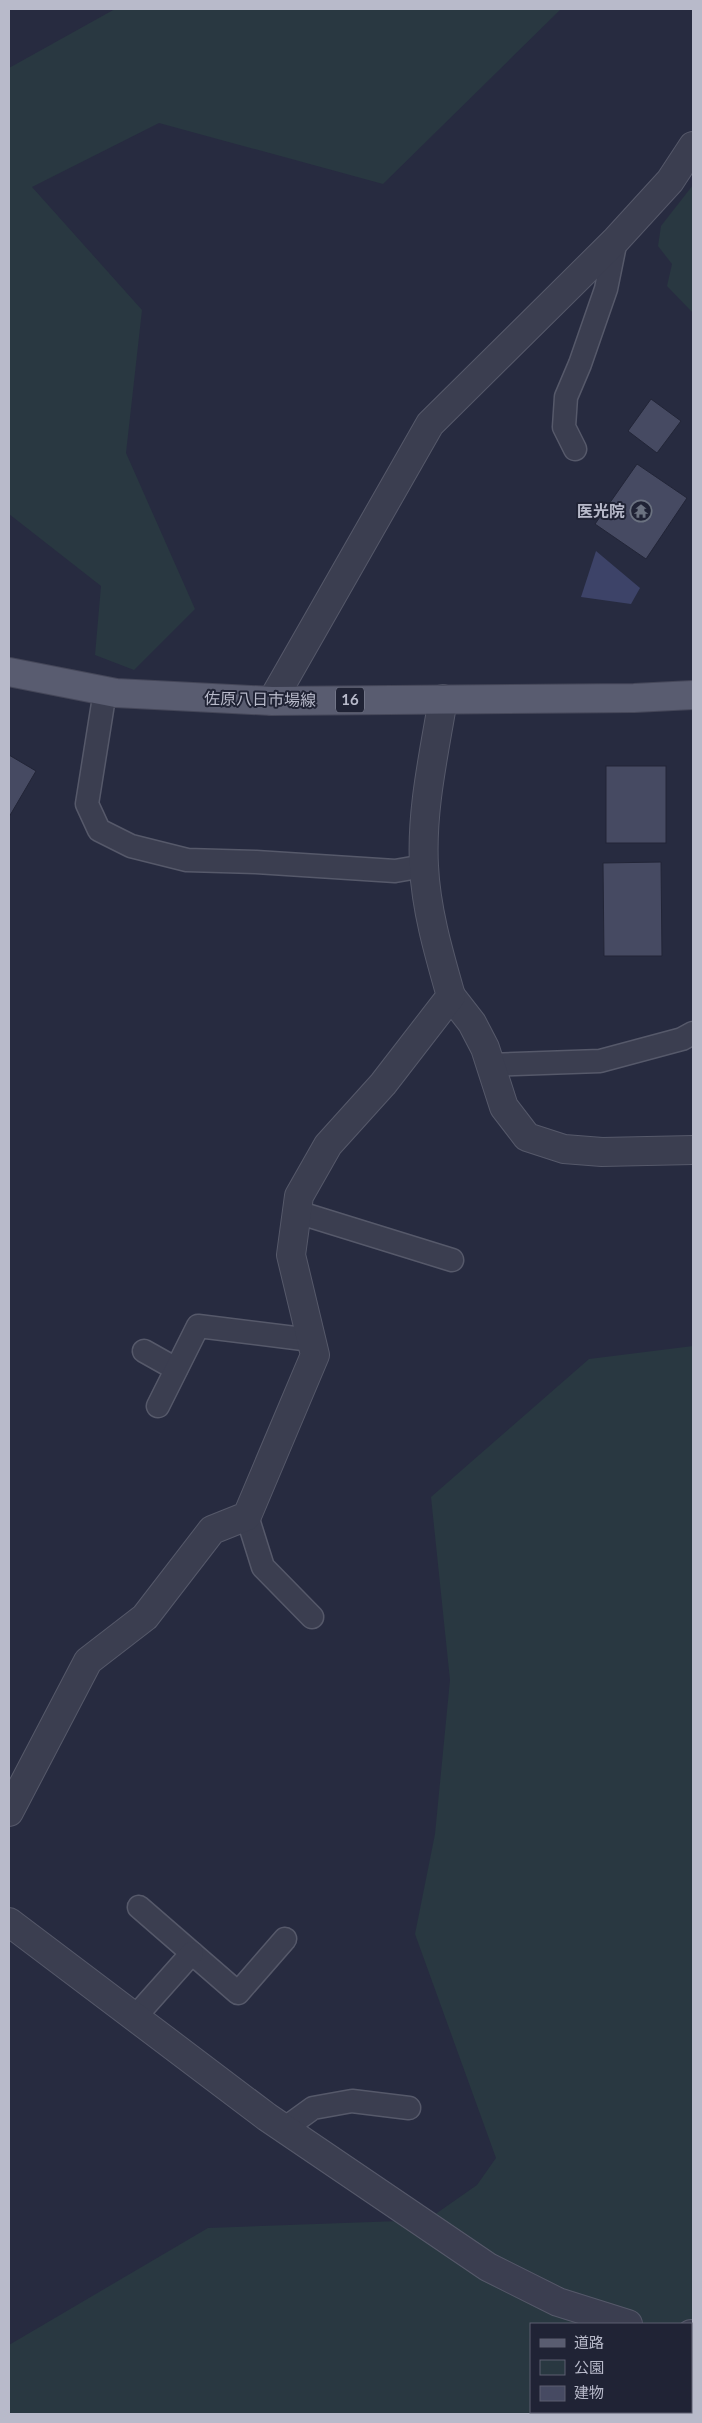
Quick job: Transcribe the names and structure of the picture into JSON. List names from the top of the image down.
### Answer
{
  "streets": {
    "main road": ["佐原八日市場線", "16"]
  },
  "places": {
    "temple": ["医光院"]
  },
  "legend": ["道路", "公園", "建物"]
}
